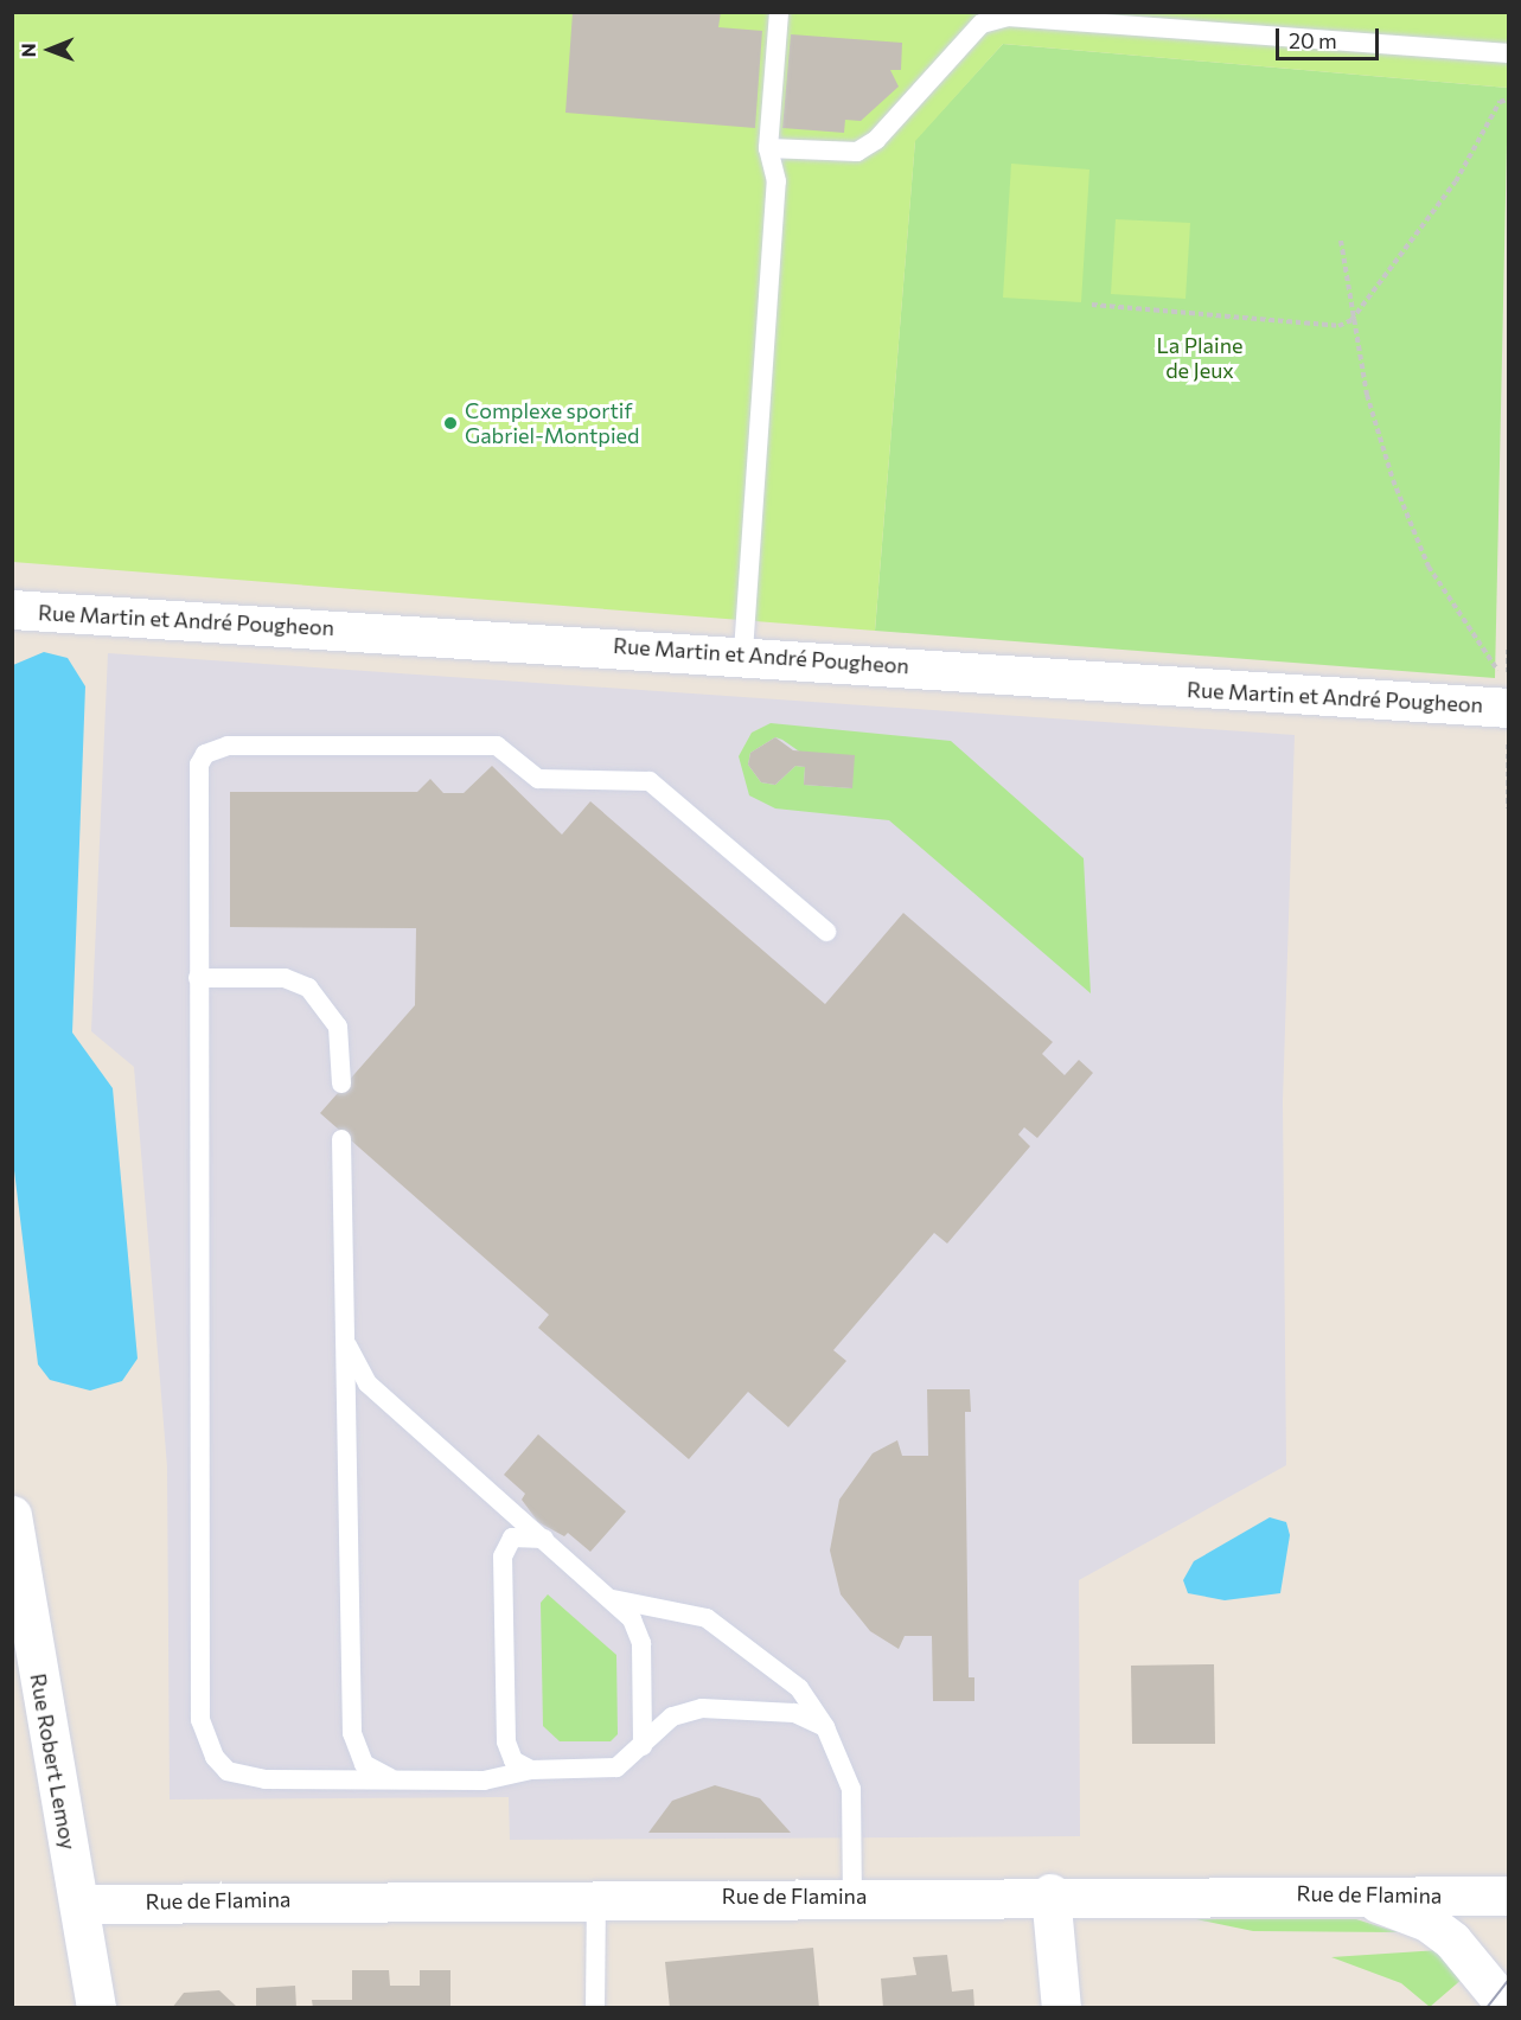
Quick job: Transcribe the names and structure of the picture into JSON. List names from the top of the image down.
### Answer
{
  "streets": {
    "street": ["Rue Martin et André Pougheon", "Rue Robert Lemoy", "Rue de Flamina"]
  },
  "crossings": [
    ["Rue Robert Lemoy", "Rue de Flamina"]
  ],
  "parks": ["La Plaine de Jeux"],
  "places": ["Complexe sportif Gabriel-Montpied"],
  "scale_bar": "20 m",
  "north": "left"
}
